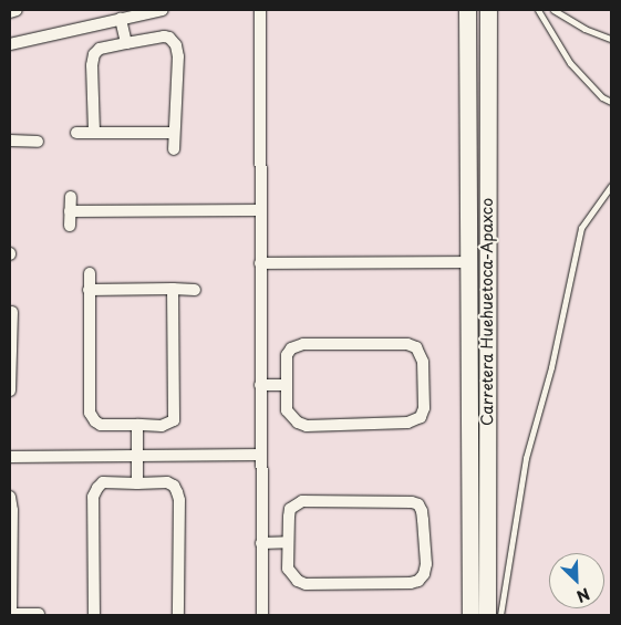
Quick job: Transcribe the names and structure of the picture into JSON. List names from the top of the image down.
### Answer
{
  "streets": {
    "main road": ["Carretera Huehuetoca-Apaxco"]
  },
  "north": "bottom right"
}
